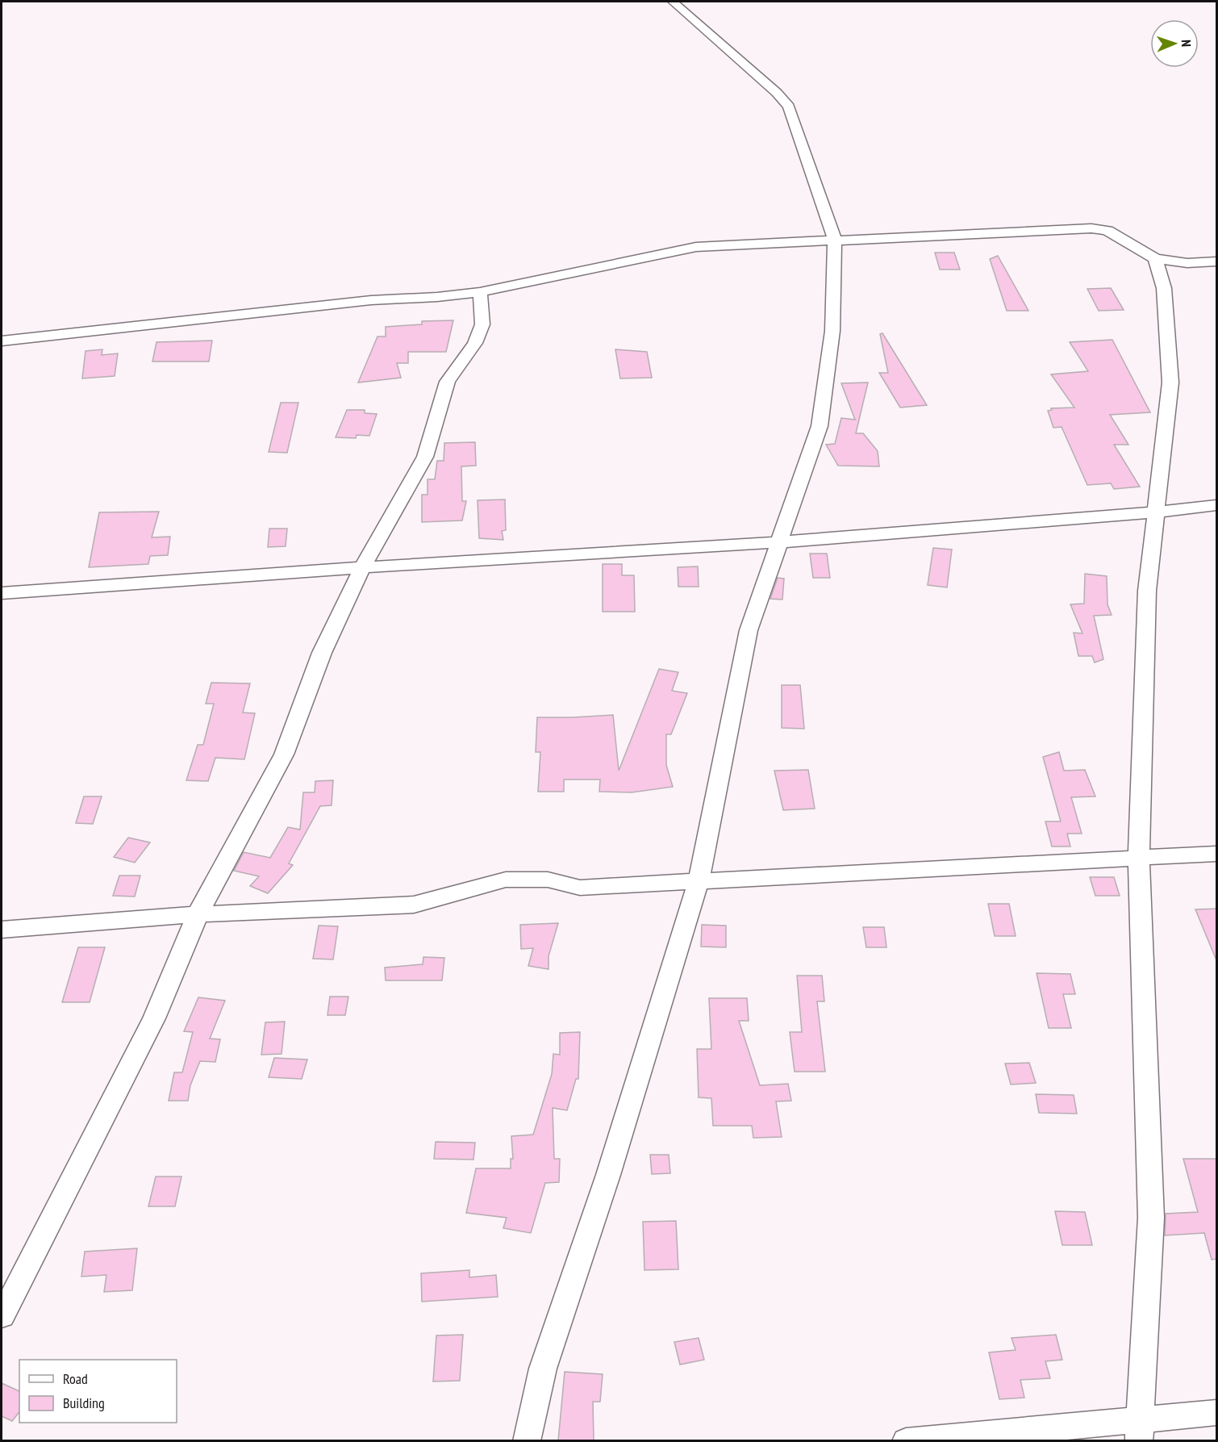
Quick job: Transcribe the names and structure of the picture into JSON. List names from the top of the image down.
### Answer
{
  "legend": ["Road", "Building"],
  "north": "right"
}
